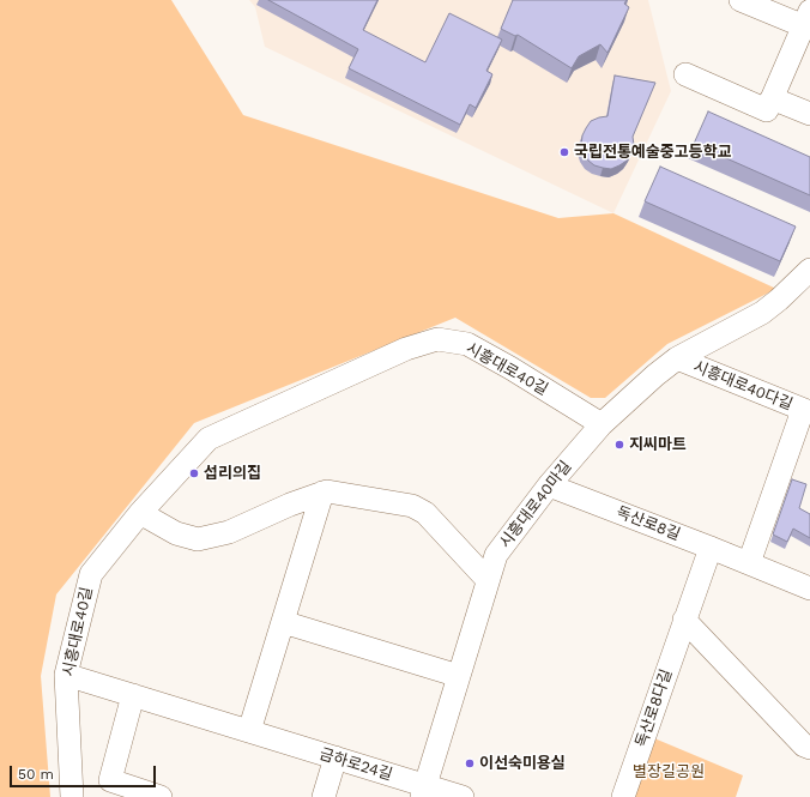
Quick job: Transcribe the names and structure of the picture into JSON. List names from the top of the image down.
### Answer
{
  "streets": {
    "street": [
      "시흥대로40길",
      "시흥대로40다길",
      "시흥대로40마길",
      "독산로8길",
      "독산로8다길",
      "금하로24길"
    ]
  },
  "crossings": [
    ["시흥대로40길", "시흥대로40마길"],
    ["시흥대로40길", "금하로24길"],
    ["시흥대로40마길", "독산로8길"],
    ["시흥대로40마길", "금하로24길"],
    ["독산로8길", "독산로8다길"]
  ],
  "parks": ["별장길공원"],
  "places": [
    "국립전통예술중고등학교",
    "지씨마트",
    "섭리의집",
    "이선숙미용실"
  ],
  "scale_bar": "50 m"
}
